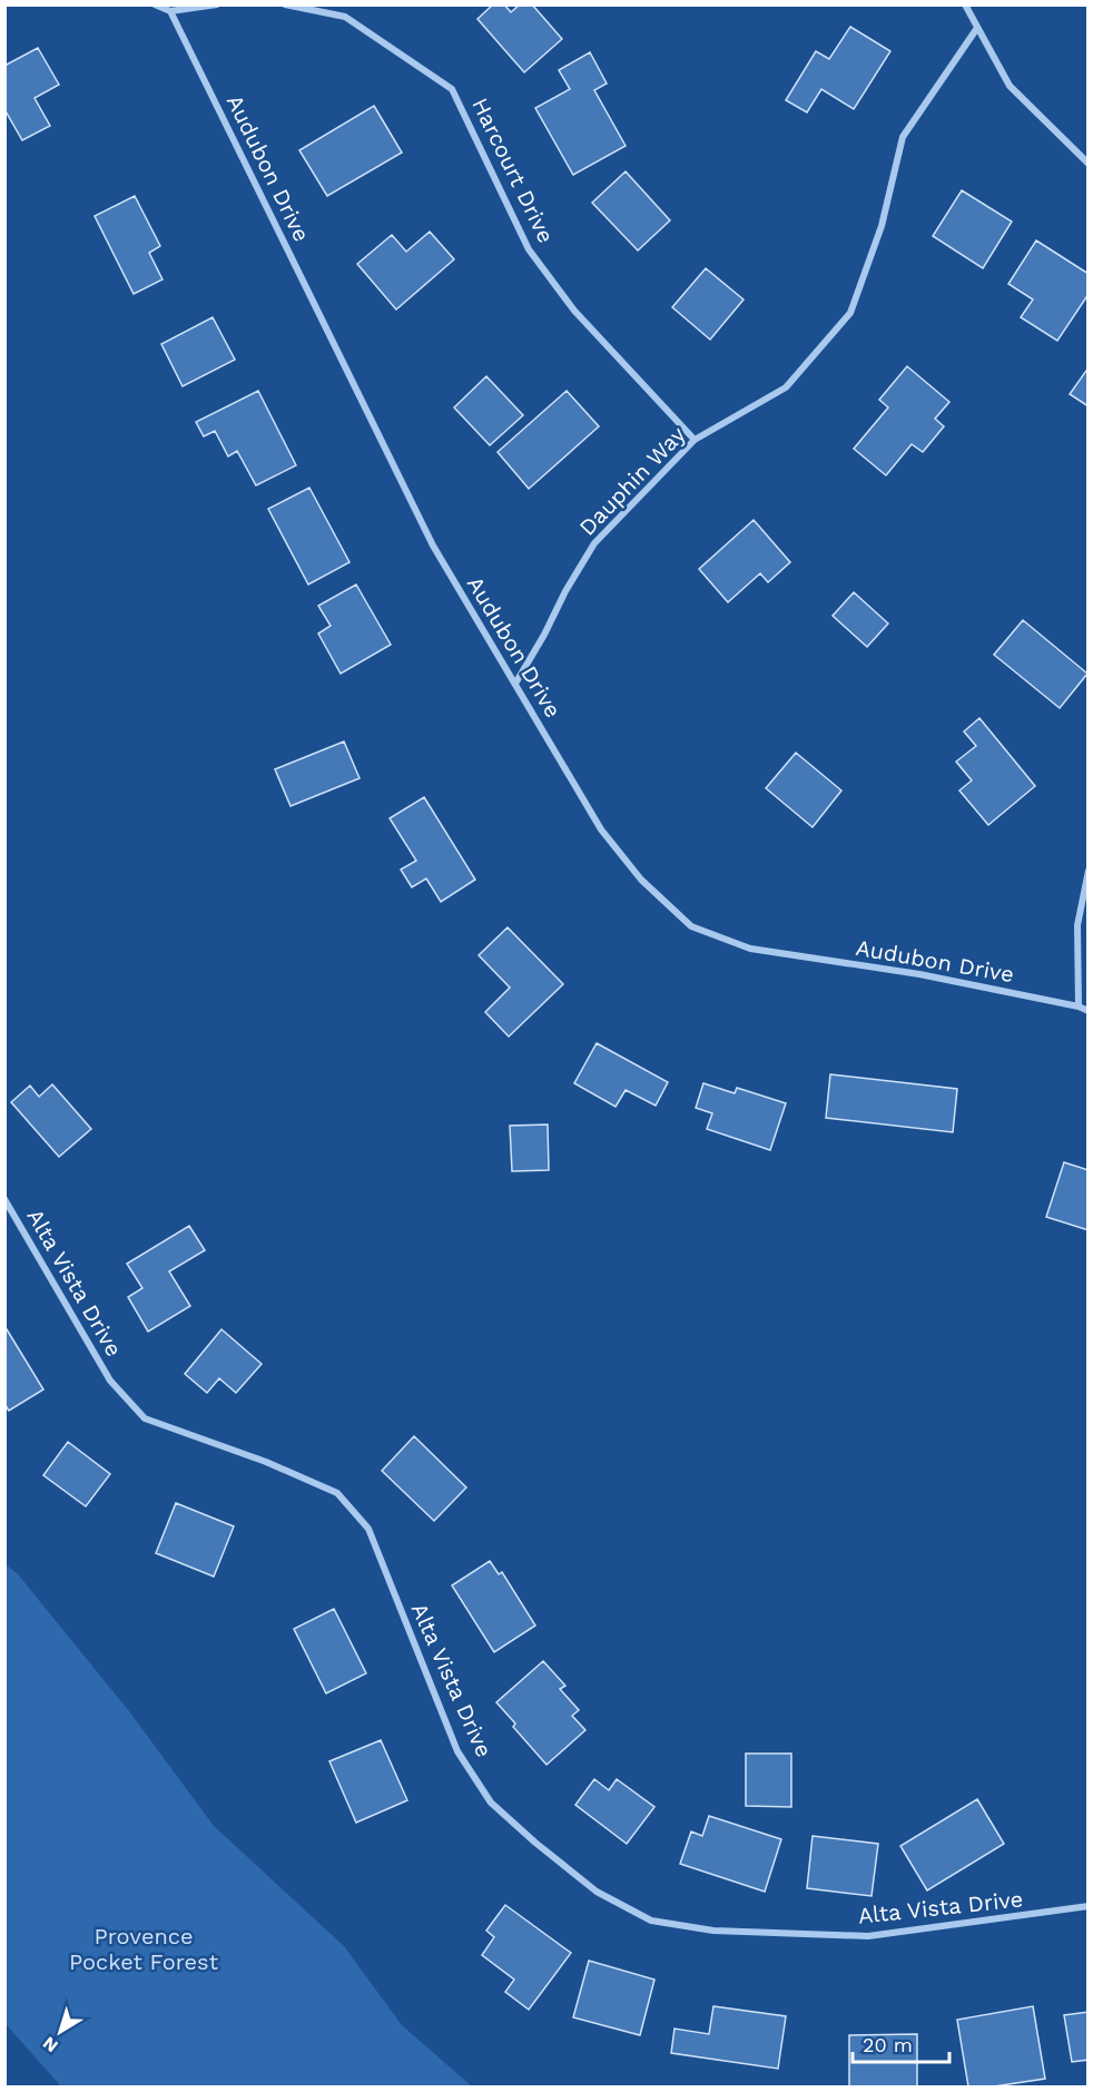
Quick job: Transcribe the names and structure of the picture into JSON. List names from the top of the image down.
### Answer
{
  "streets": {
    "street": [
      "Audubon Drive",
      "Harcourt Drive",
      "Dauphin Way",
      "Alta Vista Drive"
    ]
  },
  "crossings": [
    ["Audubon Drive", "Dauphin Way"],
    ["Harcourt Drive", "Dauphin Way"]
  ],
  "parks": ["Provence Pocket Forest"],
  "scale_bar": "20 m",
  "north": "bottom left"
}
